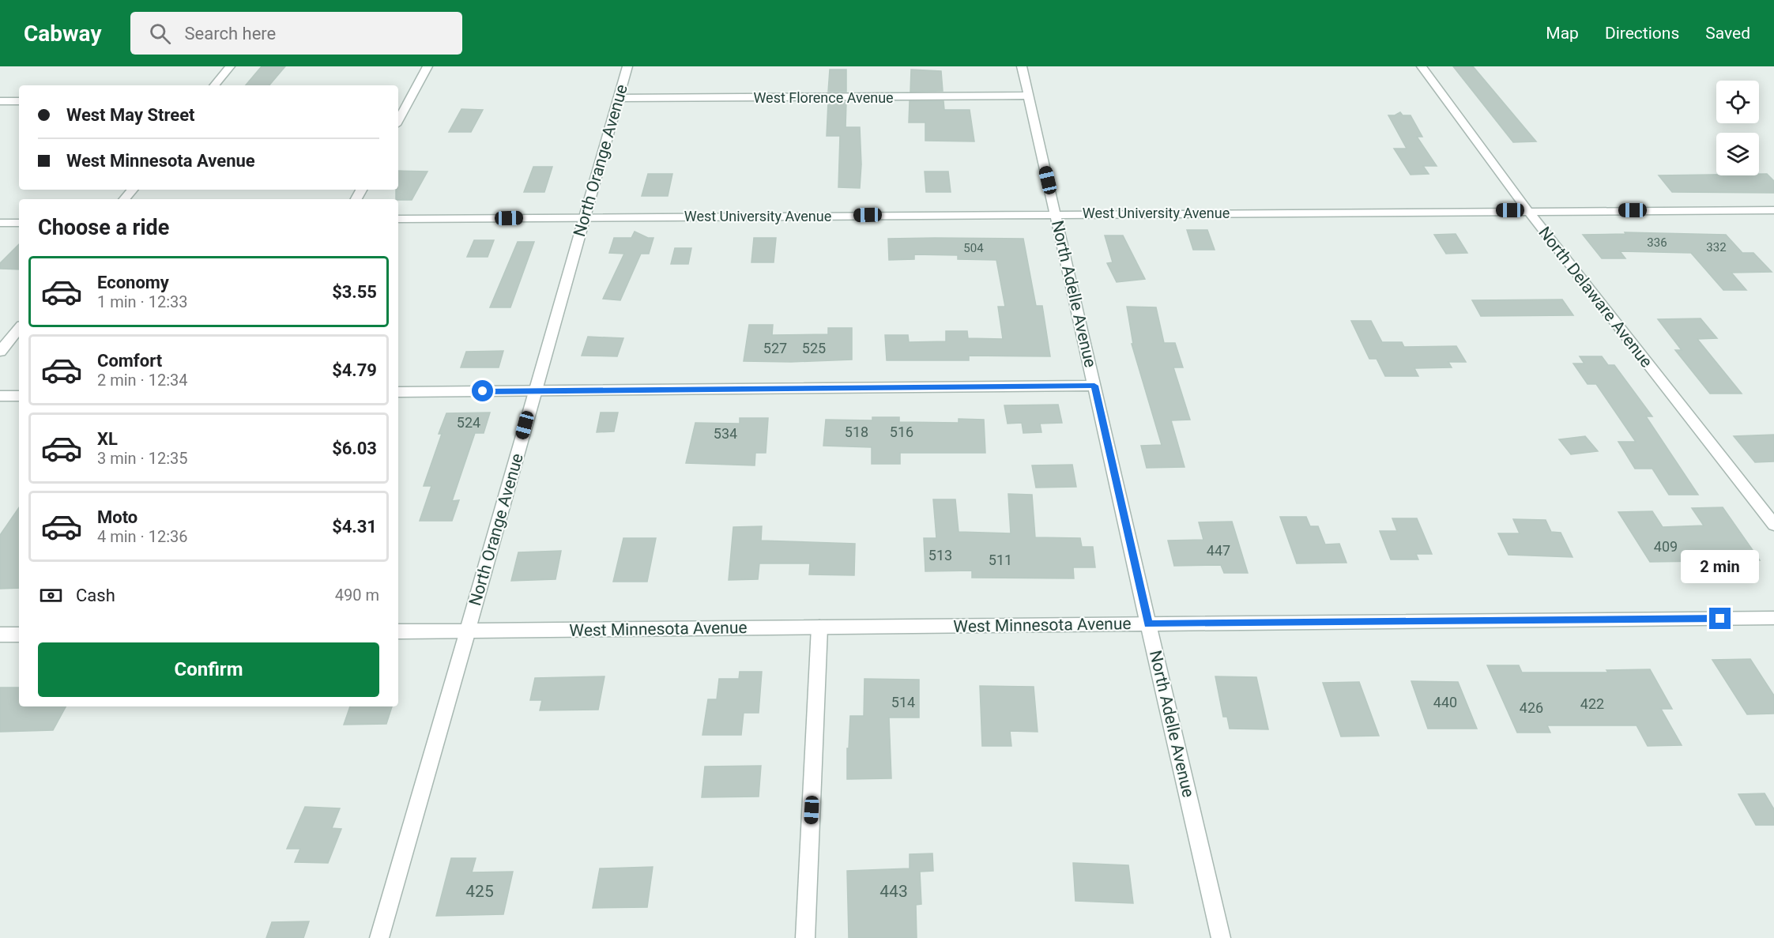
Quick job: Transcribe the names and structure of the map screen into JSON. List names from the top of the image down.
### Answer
{
  "streets": {
    "street": [
      "West Florence Avenue",
      "North Orange Avenue",
      "West University Avenue",
      "North Adelle Avenue",
      "North Delaware Avenue",
      "West Minnesota Avenue"
    ]
  },
  "crossings": [
    ["West Florence Avenue", "North Orange Avenue"],
    ["West Florence Avenue", "North Adelle Avenue"],
    ["North Orange Avenue", "West University Avenue"],
    ["North Orange Avenue", "West Minnesota Avenue"],
    ["West University Avenue", "North Adelle Avenue"],
    ["West University Avenue", "North Delaware Avenue"],
    ["North Adelle Avenue", "West Minnesota Avenue"]
  ],
  "house_numbers": [
    "336",
    "332",
    "504",
    "527",
    "525",
    "524",
    "518",
    "516",
    "534",
    "409",
    "447",
    "513",
    "511",
    "514",
    "440",
    "422",
    "426",
    "425",
    "443"
  ],
  "page": {
    "header": "Cabway",
    "search": "Search here",
    "nav": ["Map", "Directions", "Saved"],
    "banner": ["West May Street", "West Minnesota Avenue"],
    "heading": "Choose a ride",
    "list": [
      {
        "name": "Economy",
        "note": "1 min · 12:33",
        "value": "$3.55"
      },
      {
        "name": "Comfort",
        "note": "2 min · 12:34",
        "value": "$4.79"
      },
      {
        "name": "XL",
        "note": "3 min · 12:35",
        "value": "$6.03"
      },
      {
        "name": "Moto",
        "note": "4 min · 12:36",
        "value": "$4.31"
      }
    ],
    "bubble": "2 min",
    "pay": ["Cash", "490 m"],
    "buttons": "Confirm"
  }
}
